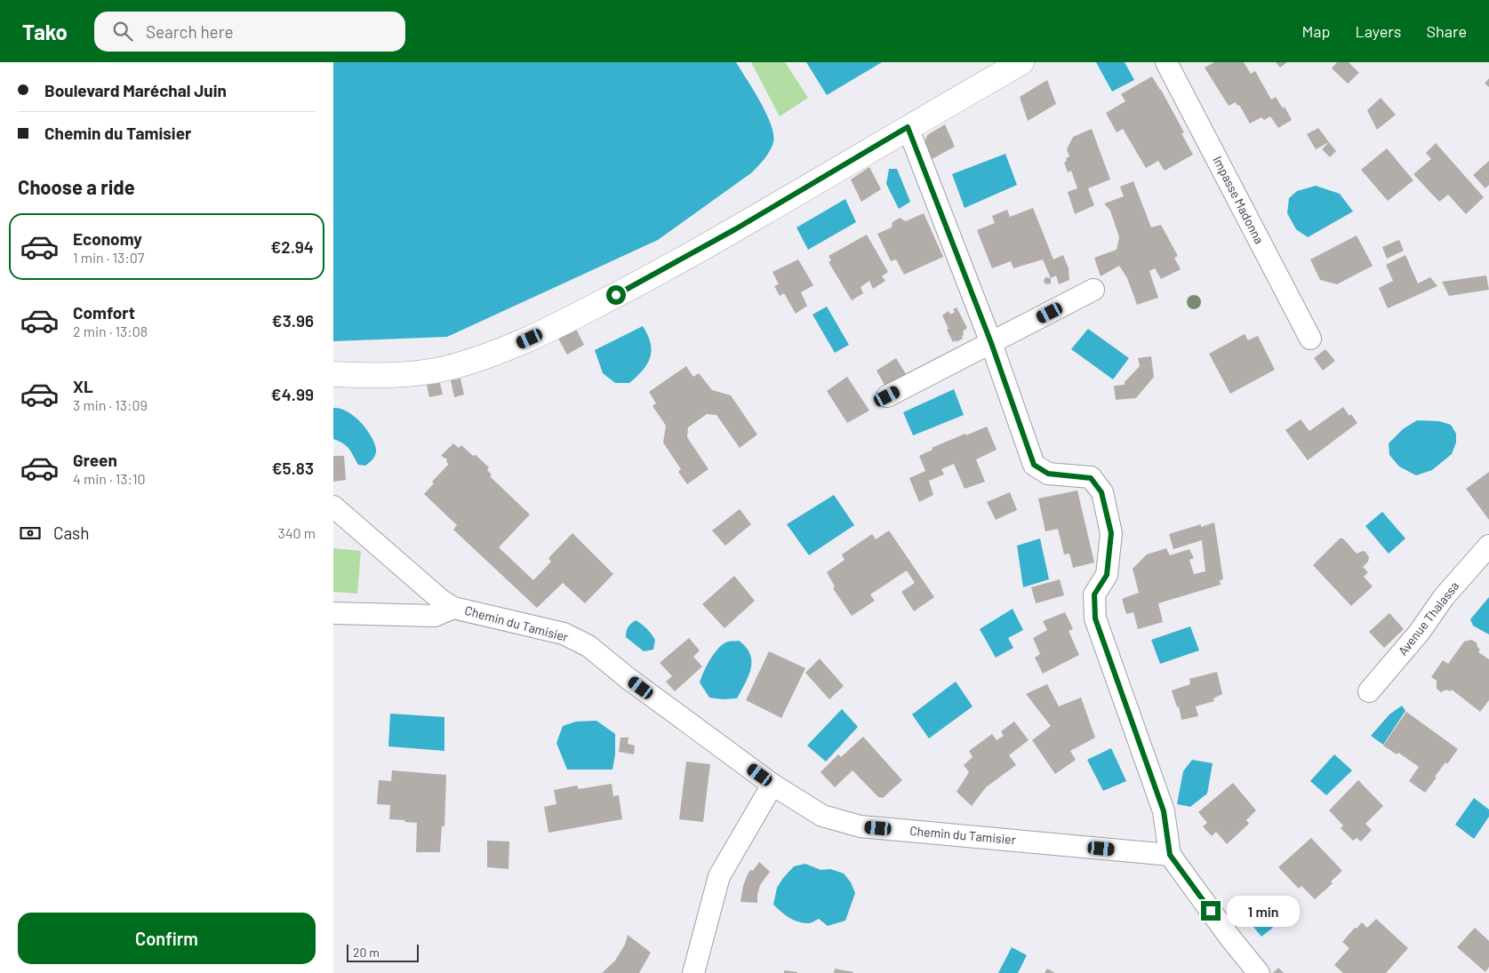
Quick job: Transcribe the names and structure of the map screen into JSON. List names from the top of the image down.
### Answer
{
  "streets": {
    "street": ["Impasse Madonna", "Avenue Thalassa", "Chemin du Tamisier"]
  },
  "scale_bar": "20 m",
  "page": {
    "header": "Tako",
    "search": "Search here",
    "nav": ["Map", "Layers", "Share"],
    "banner": ["Boulevard Maréchal Juin", "Chemin du Tamisier"],
    "heading": "Choose a ride",
    "list": [
      {
        "name": "Economy",
        "note": "1 min · 13:07",
        "value": "€2.94"
      },
      {
        "name": "Comfort",
        "note": "2 min · 13:08",
        "value": "€3.96"
      },
      {
        "name": "XL",
        "note": "3 min · 13:09",
        "value": "€4.99"
      },
      {
        "name": "Green",
        "note": "4 min · 13:10",
        "value": "€5.83"
      }
    ],
    "pay": ["Cash", "340 m"],
    "bubble": "1 min",
    "buttons": "Confirm",
    "scale": "20 m"
  }
}
